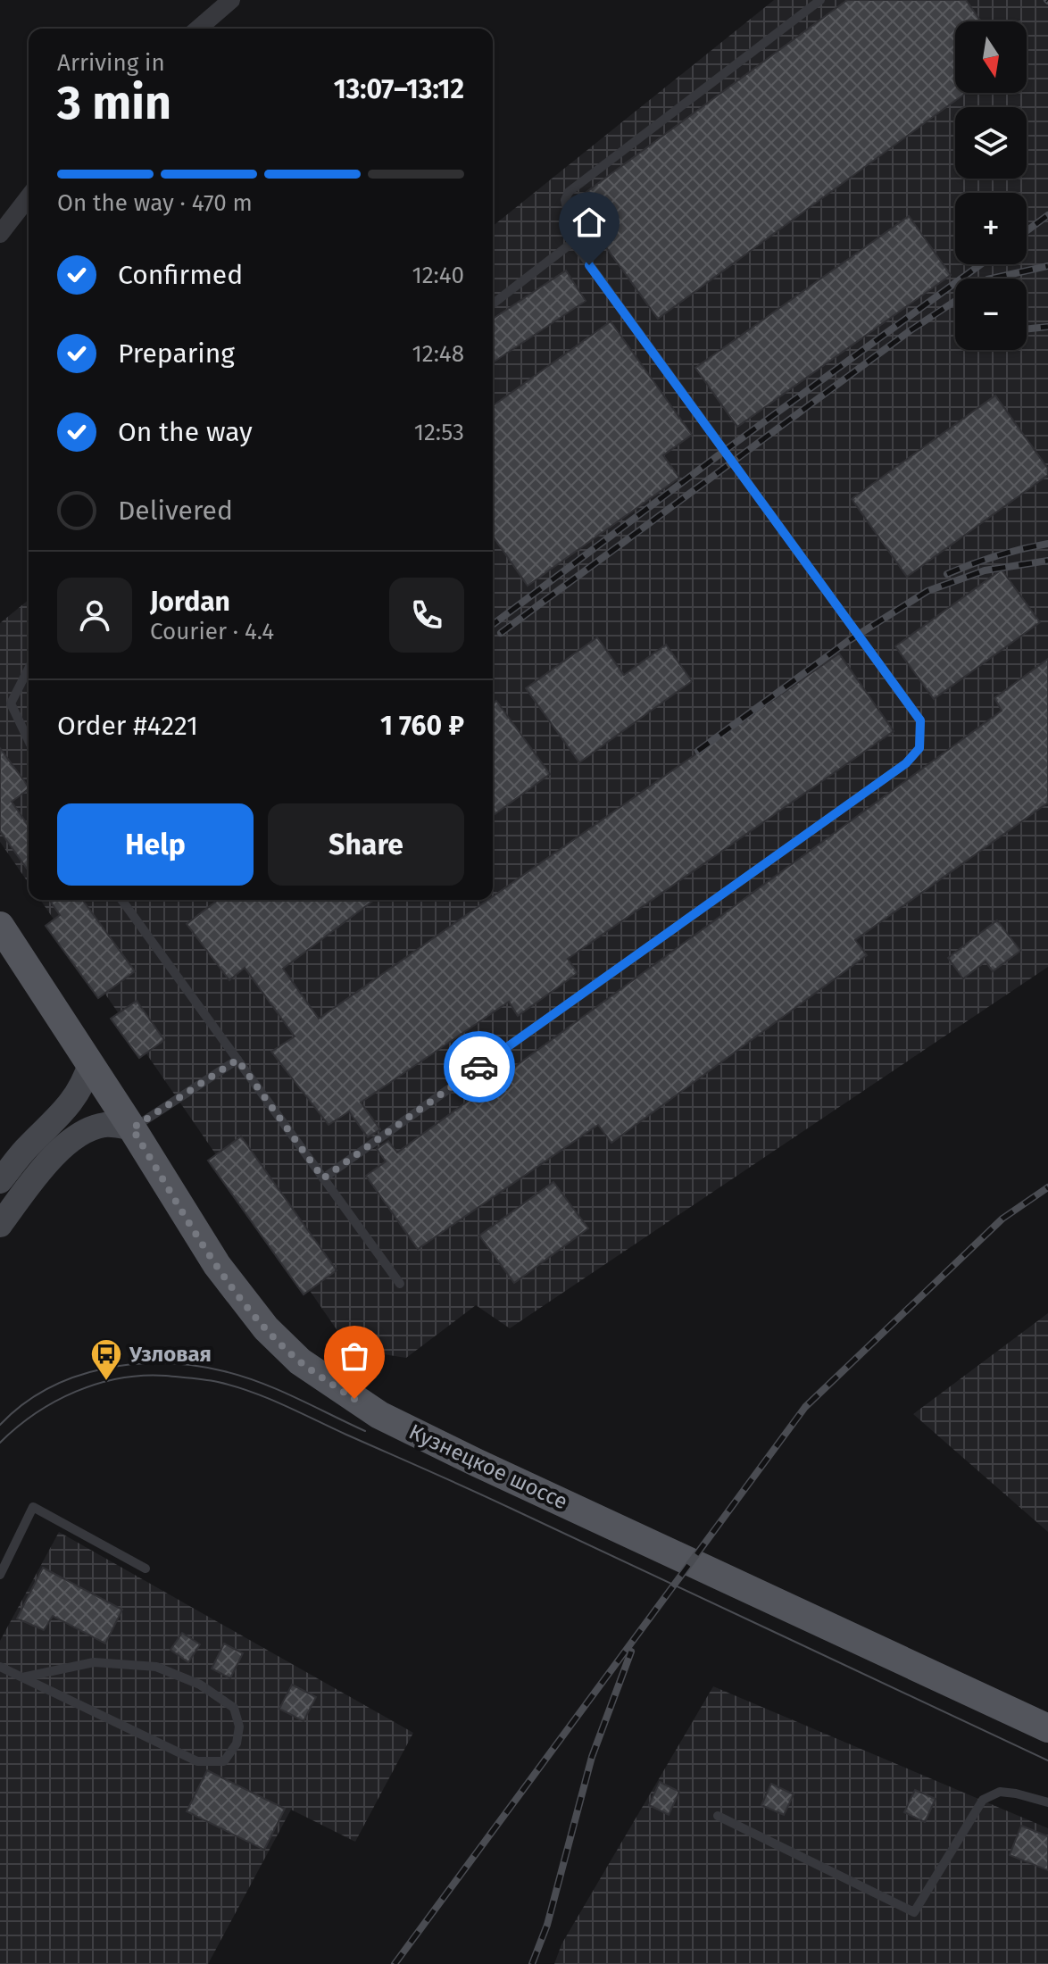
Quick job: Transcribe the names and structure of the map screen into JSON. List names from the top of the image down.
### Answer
{
  "streets": {
    "main road": ["Кузнецкое шоссе"]
  },
  "places": {
    "bus stop": ["Узловая"]
  },
  "north": "bottom",
  "page": {
    "map_buttons": ["+", "−"],
    "heading": ["3 min", "Arriving in", "13:07–13:12"],
    "panel": [
      "Jordan",
      "Courier · 4.4",
      "Order #4221",
      "1 760 ₽"
    ],
    "bar": "On the way · 470 m",
    "list": [
      ["Confirmed", "12:40"],
      ["Preparing", "12:48"],
      ["On the way", "12:53"],
      "Delivered"
    ],
    "buttons": ["Help", "Share"]
  }
}
